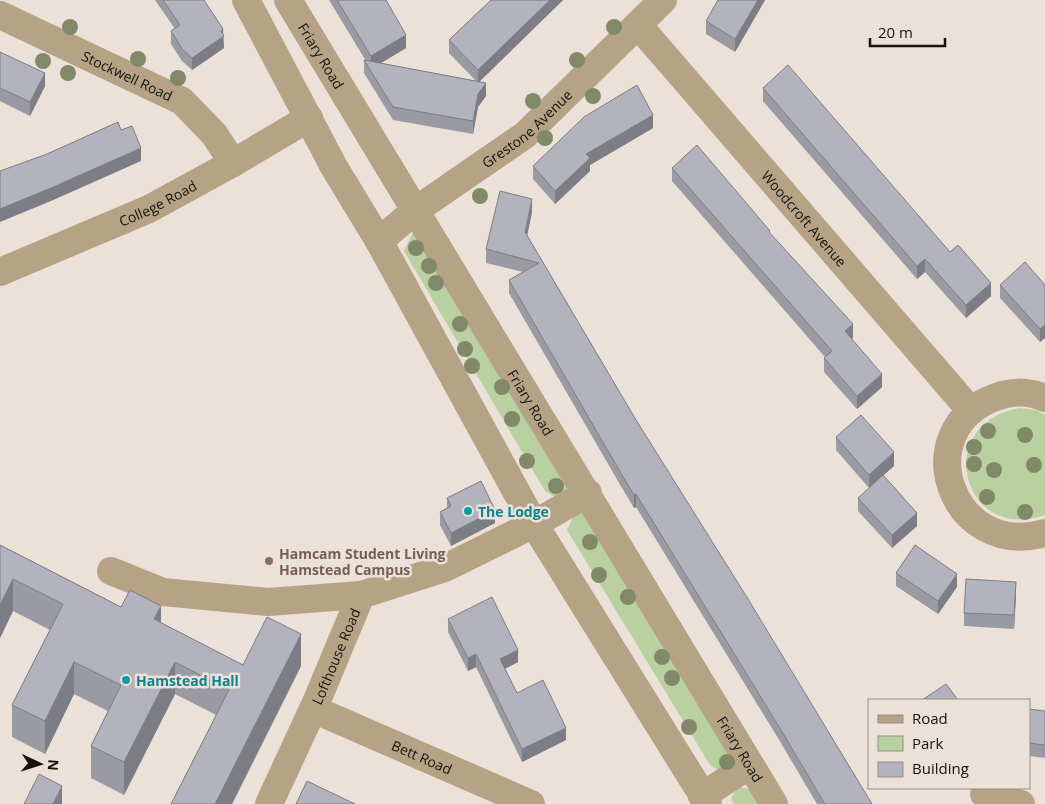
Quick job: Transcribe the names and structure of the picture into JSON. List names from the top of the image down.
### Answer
{
  "streets": {
    "street": [
      "Friary Road",
      "Stockwell Road",
      "Grestone Avenue",
      "College Road",
      "Woodcroft Avenue",
      "Lofthouse Road",
      "Bett Road"
    ]
  },
  "crossings": [
    ["Friary Road", "Grestone Avenue"],
    ["Friary Road", "Lofthouse Road"],
    ["Stockwell Road", "College Road"],
    ["Grestone Avenue", "Woodcroft Avenue"],
    ["Lofthouse Road", "Bett Road"]
  ],
  "places": ["The Lodge", "Hamcam Student Living Hamstead Campus", "Hamstead Hall"],
  "legend": ["Road", "Park", "Building"],
  "scale_bar": "20 m",
  "north": "right"
}
